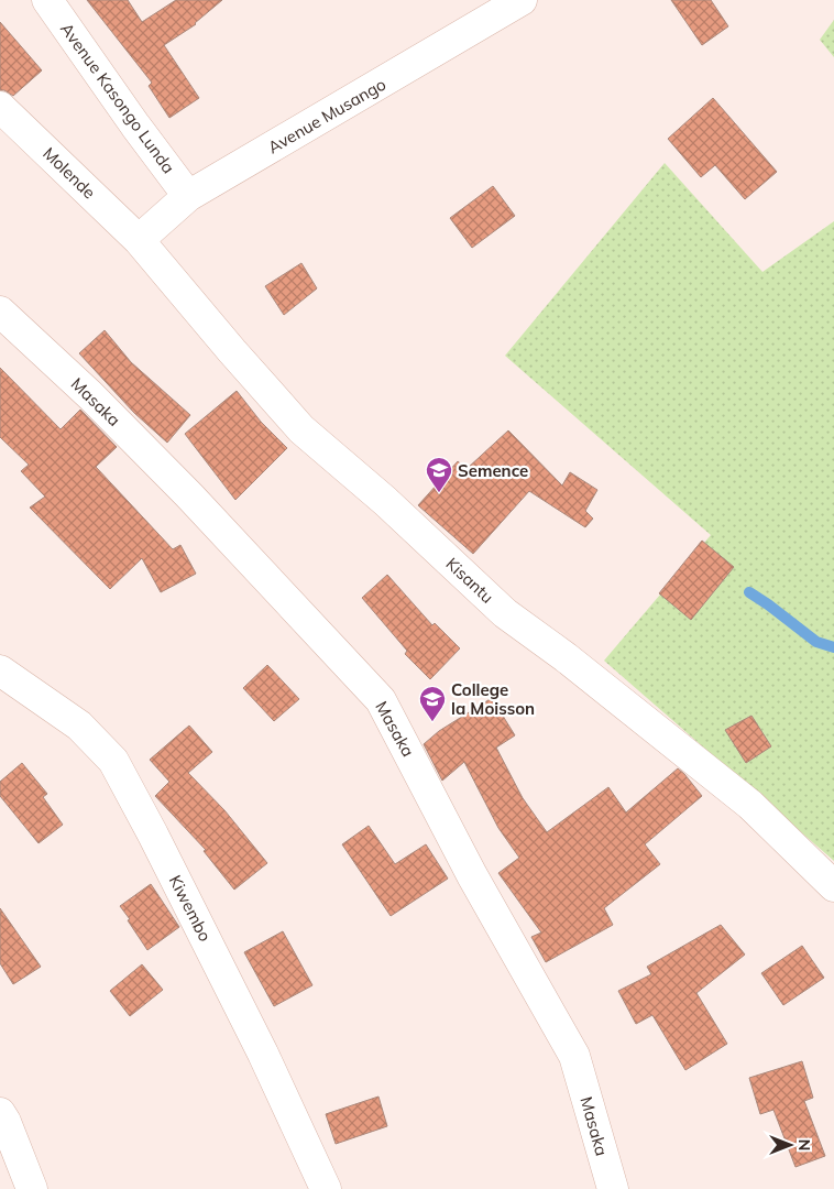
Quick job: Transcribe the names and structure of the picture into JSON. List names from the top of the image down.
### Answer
{
  "streets": {
    "street": [
      "Avenue Kasongo Lunda",
      "Avenue Musango",
      "Molende",
      "Masaka",
      "Kisantu",
      "Kiwembo"
    ]
  },
  "crossings": [
    ["Avenue Kasongo Lunda", "Avenue Musango"],
    ["Avenue Musango", "Molende"],
    ["Avenue Musango", "Kisantu"],
    ["Molende", "Kisantu"]
  ],
  "places": {
    "school or university": ["Semence", "College la Moisson"]
  },
  "north": "right"
}
